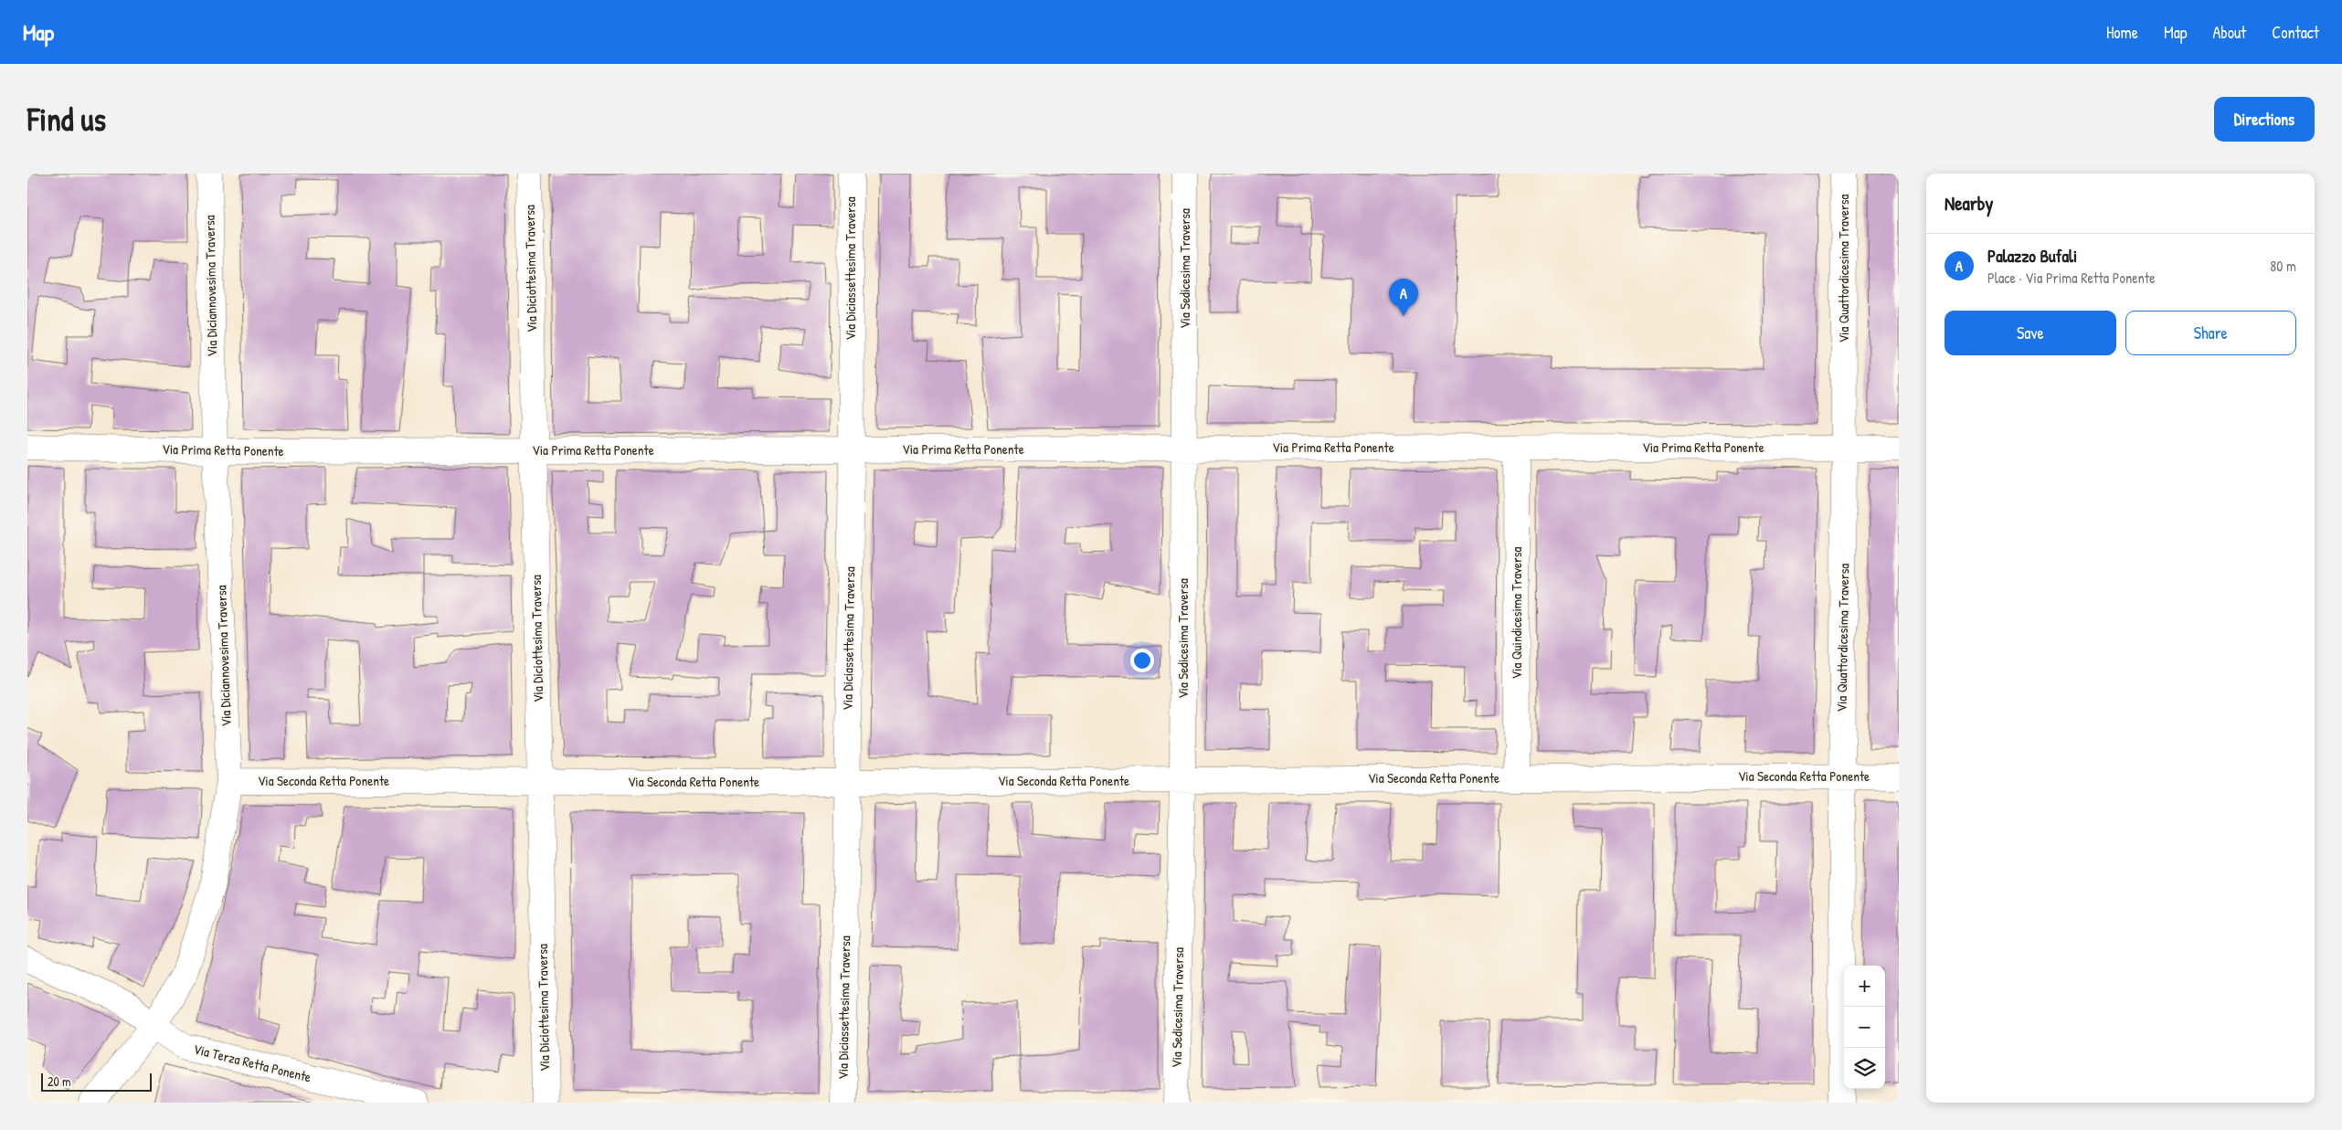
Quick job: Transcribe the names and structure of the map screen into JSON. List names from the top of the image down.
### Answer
{
  "streets": {
    "street": [
      "Via Diciottesima Traversa",
      "Via Diciassettesima Traversa",
      "Via Sedicesima Traversa",
      "Via Quattordicesima Traversa",
      "Via Diciannovesima Traversa",
      "Via Prima Retta Ponente",
      "Via Quindicesima Traversa",
      "Via Seconda Retta Ponente",
      "Via Terza Retta Ponente"
    ]
  },
  "crossings": [
    ["Via Diciottesima Traversa", "Via Prima Retta Ponente"],
    ["Via Diciottesima Traversa", "Via Seconda Retta Ponente"],
    ["Via Diciassettesima Traversa", "Via Prima Retta Ponente"],
    ["Via Diciassettesima Traversa", "Via Seconda Retta Ponente"],
    ["Via Sedicesima Traversa", "Via Prima Retta Ponente"],
    ["Via Sedicesima Traversa", "Via Seconda Retta Ponente"],
    ["Via Quattordicesima Traversa", "Via Prima Retta Ponente"],
    ["Via Quattordicesima Traversa", "Via Seconda Retta Ponente"],
    ["Via Diciannovesima Traversa", "Via Prima Retta Ponente"],
    ["Via Diciannovesima Traversa", "Via Seconda Retta Ponente"],
    ["Via Diciannovesima Traversa", "Via Terza Retta Ponente"],
    ["Via Prima Retta Ponente", "Via Quindicesima Traversa"],
    ["Via Quindicesima Traversa", "Via Seconda Retta Ponente"]
  ],
  "scale_bar": "20 m",
  "page": {
    "header": "Map",
    "nav": [
      "Home",
      "Map",
      "About",
      "Contact"
    ],
    "buttons": [
      "Directions",
      ["Save", "Share"]
    ],
    "title": "Find us",
    "heading": "Nearby",
    "list": [
      {
        "mark": "A",
        "name": "Palazzo Bufali",
        "note": "Place · Via Prima Retta Ponente",
        "value": "80 m"
      }
    ],
    "pins": "A",
    "map_buttons": ["+", "−"],
    "scale": "20 m"
  }
}
